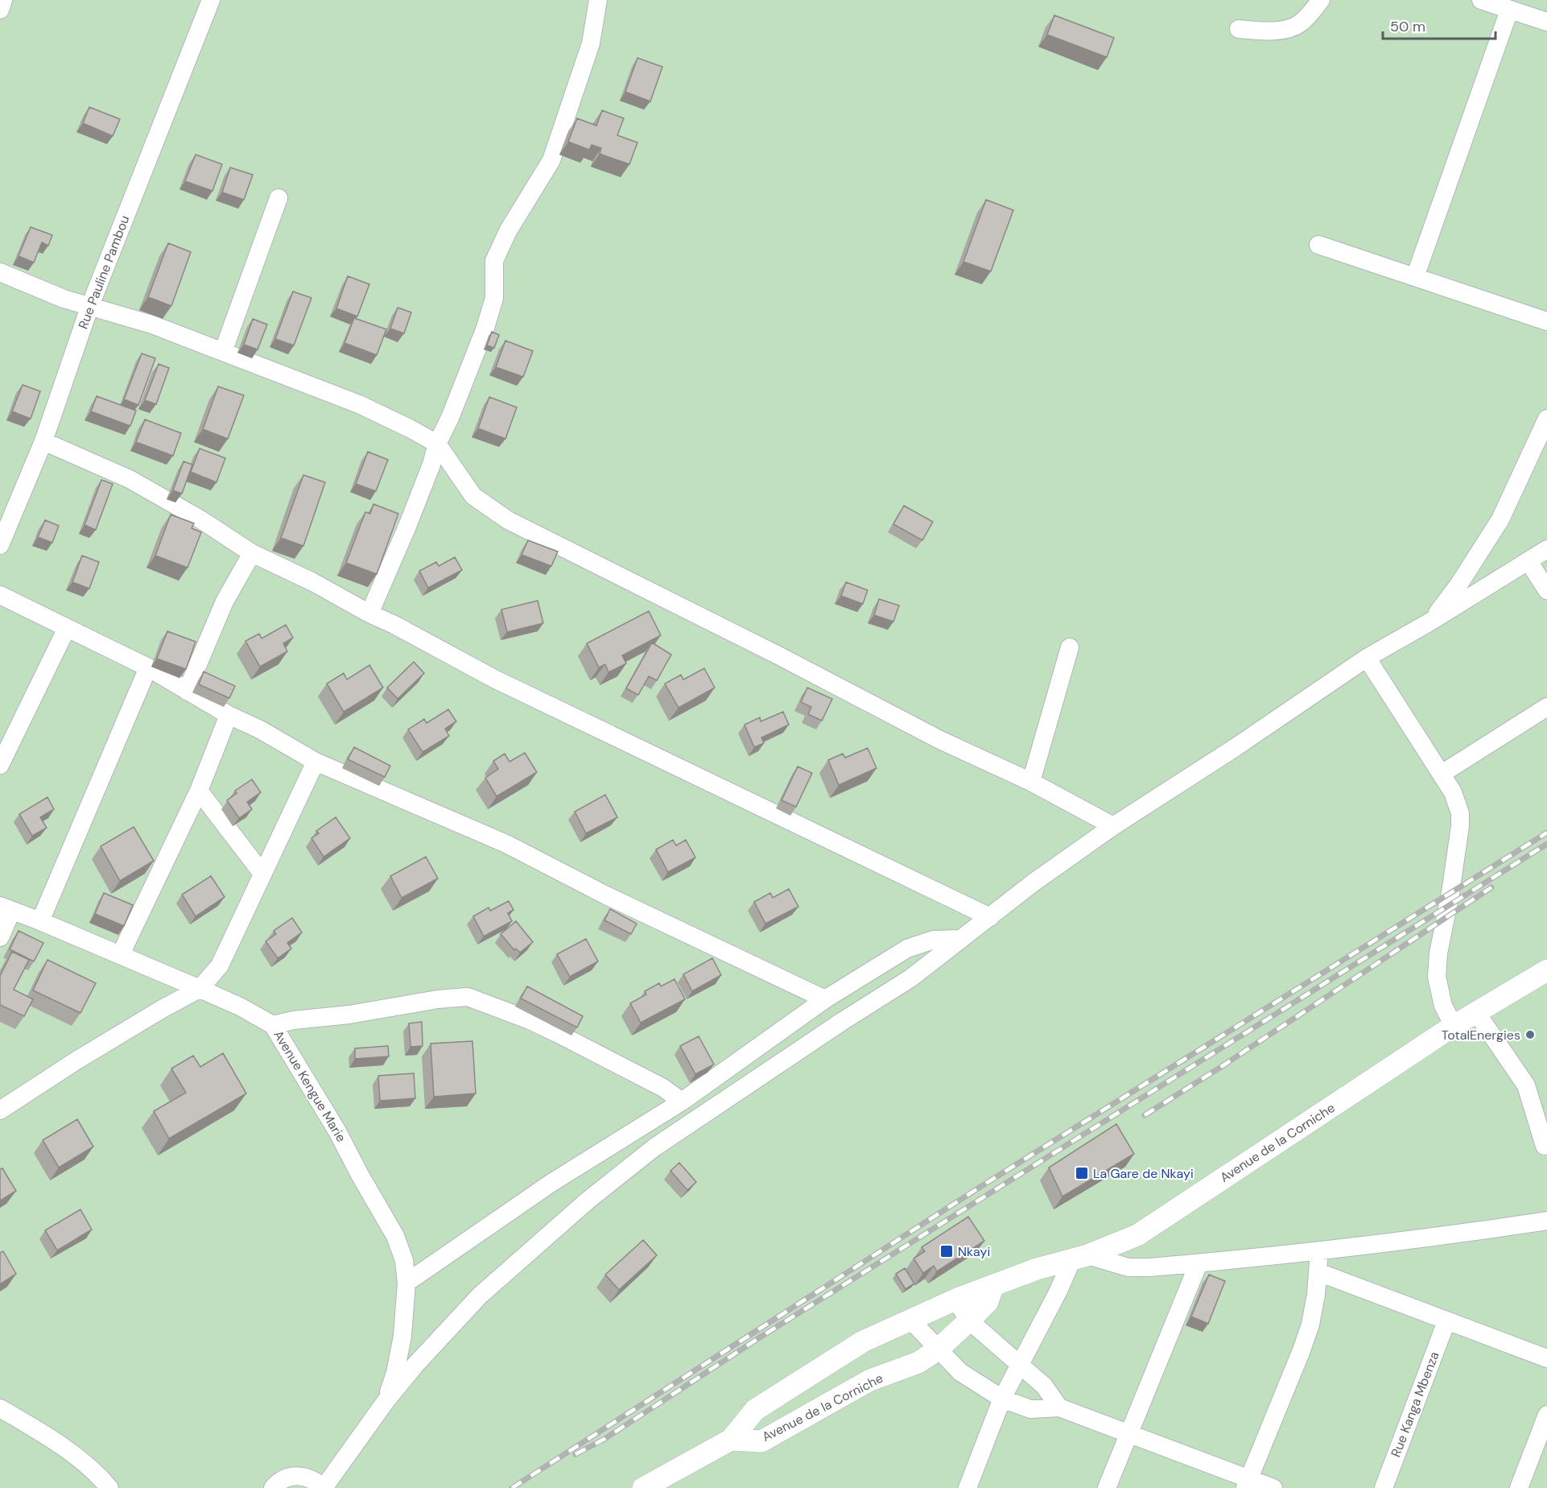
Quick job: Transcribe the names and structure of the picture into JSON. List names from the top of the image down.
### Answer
{
  "streets": {
    "street": [
      "Rue Pauline Pambou",
      "Avenue Kengue Marie",
      "Avenue de la Corniche",
      "Rue Kanga Mbenza"
    ]
  },
  "places": {
    "other": ["TotalEnergies"],
    "transit": ["La Gare de Nkayi", "Nkayi"]
  },
  "scale_bar": "50 m"
}
